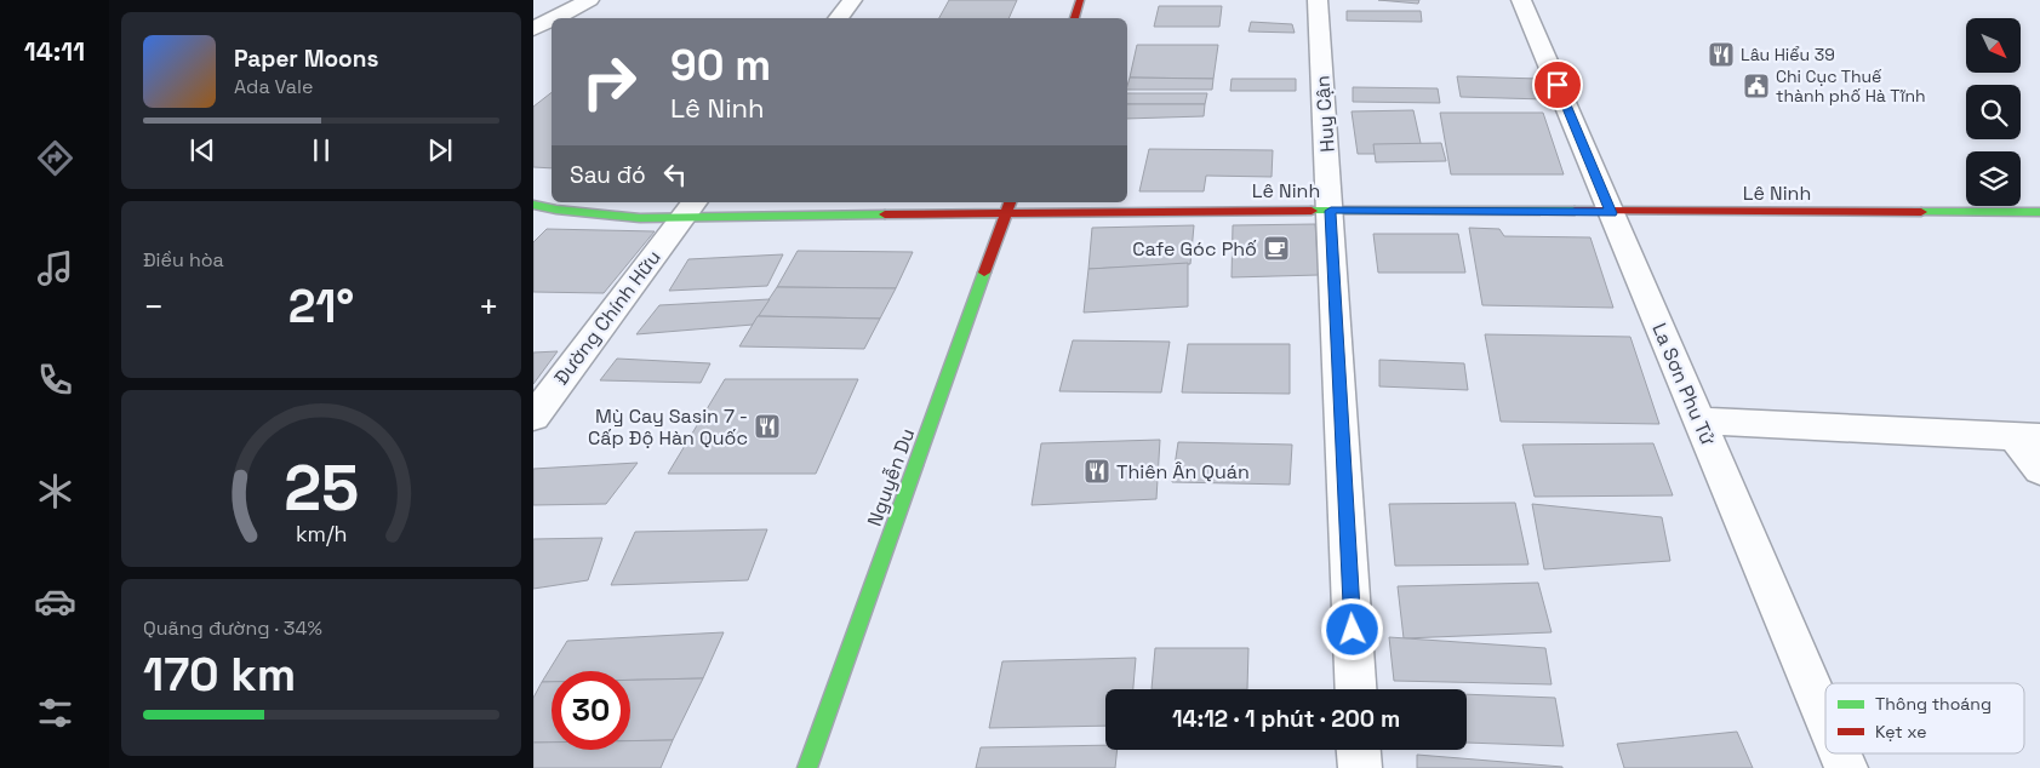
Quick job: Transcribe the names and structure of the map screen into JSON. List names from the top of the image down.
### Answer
{
  "streets": {
    "street": [
      "Huy Cận",
      "Lê Ninh",
      "Đường Chính Hữu",
      "La Sơn Phu Tử",
      "Nguyễn Du"
    ]
  },
  "crossings": [
    ["Huy Cận", "Lê Ninh"],
    ["Lê Ninh", "Đường Chính Hữu"],
    ["Lê Ninh", "La Sơn Phu Tử"],
    ["Lê Ninh", "Nguyễn Du"]
  ],
  "places": {
    "restaurant": ["Lâu Hiểu 39", "Mỳ Cay Sasin 7 - Cấp Độ Hàn Quốc", "Thiên Ân Quán"],
    "public building": ["Chi Cục Thuế thành phố Hà Tĩnh"],
    "cafe": ["Cafe Góc Phố"]
  },
  "legend": ["Thông thoáng", "Kẹt xe"],
  "north": "bottom right",
  "page": {
    "tabs": "14:11",
    "turn": ["90 m", "Lê Ninh"],
    "song": ["Paper Moons", "Ada Vale"],
    "then": "Sau đó",
    "tile": [
      "Điều hòa",
      ["Quãng đường · 34%", "170 km"]
    ],
    "heat": ["−", "21°", "+"],
    "limit": "30",
    "trip": "14:12 · 1 phút · 200 m",
    "gauge": ["25", "km/h"]
  }
}
